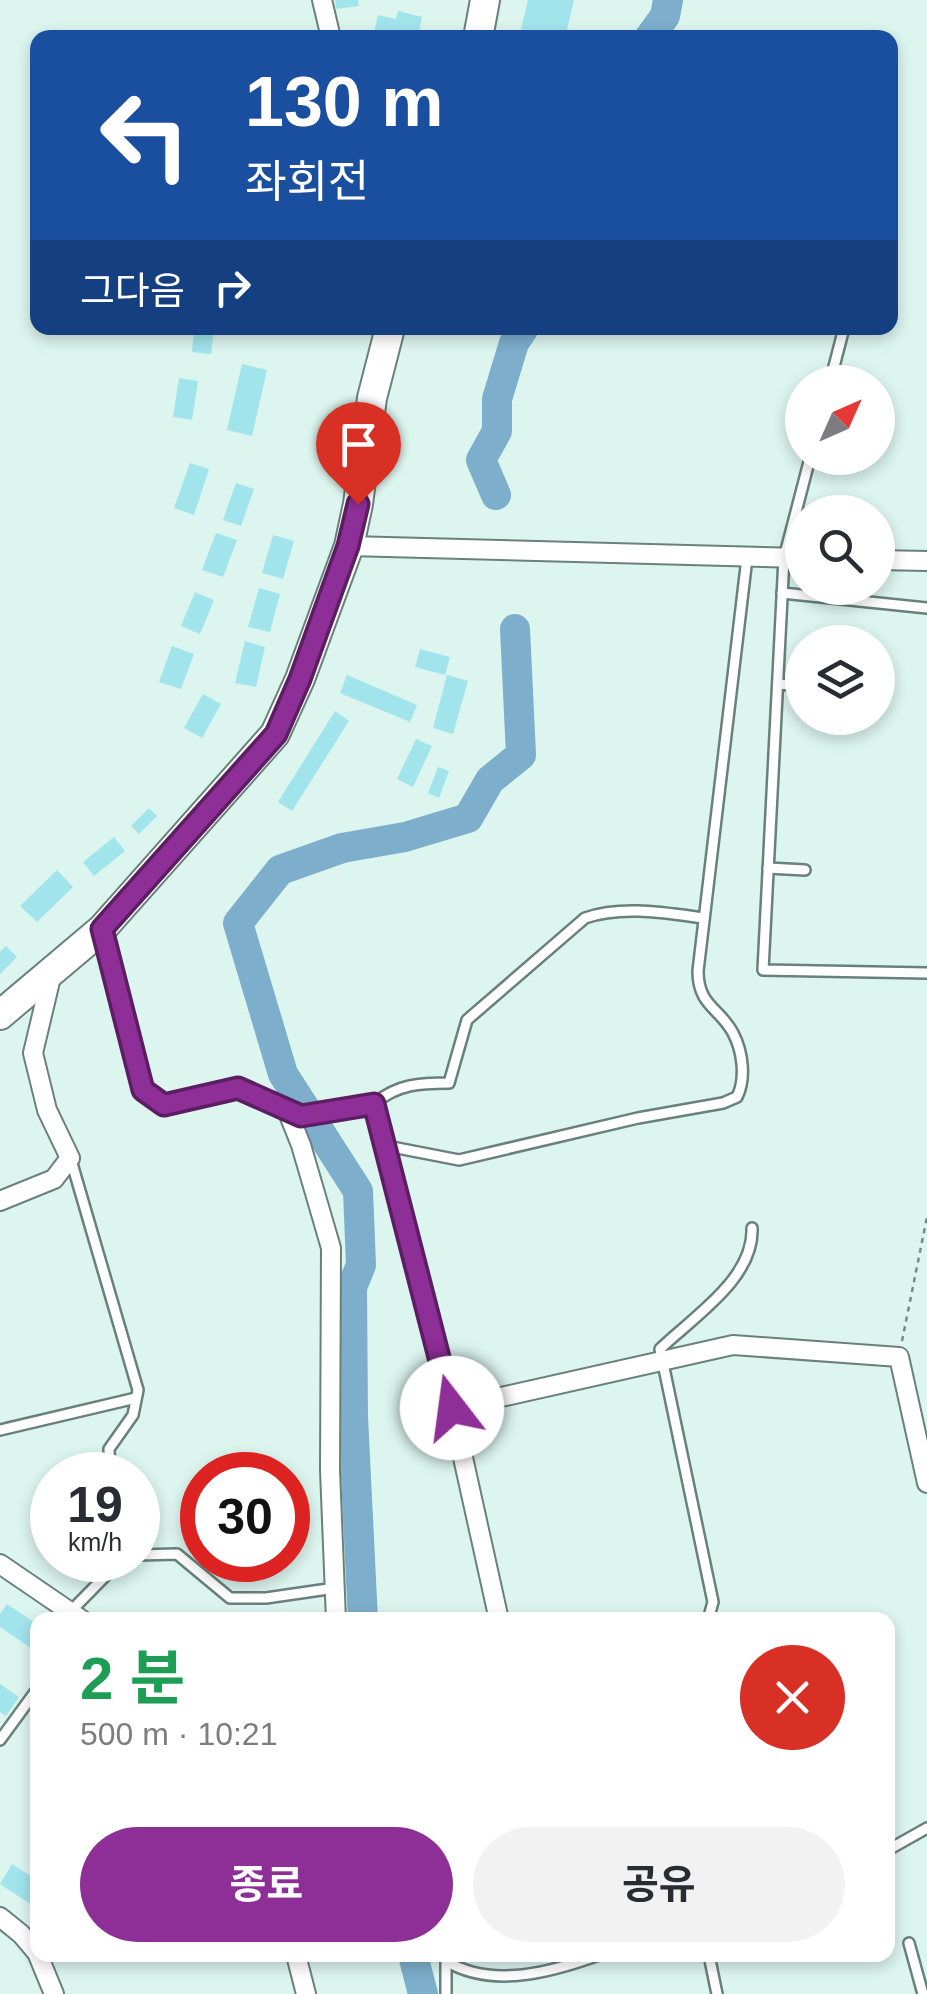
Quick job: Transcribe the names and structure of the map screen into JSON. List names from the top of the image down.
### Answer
{
  "north": "top right",
  "page": {
    "turn": ["130 m", "좌회전"],
    "then": "그다음",
    "speed": "19 km/h",
    "limit": "30",
    "heading": ["2 분", "500 m · 10:21"],
    "buttons": ["종료", "공유"]
  }
}
